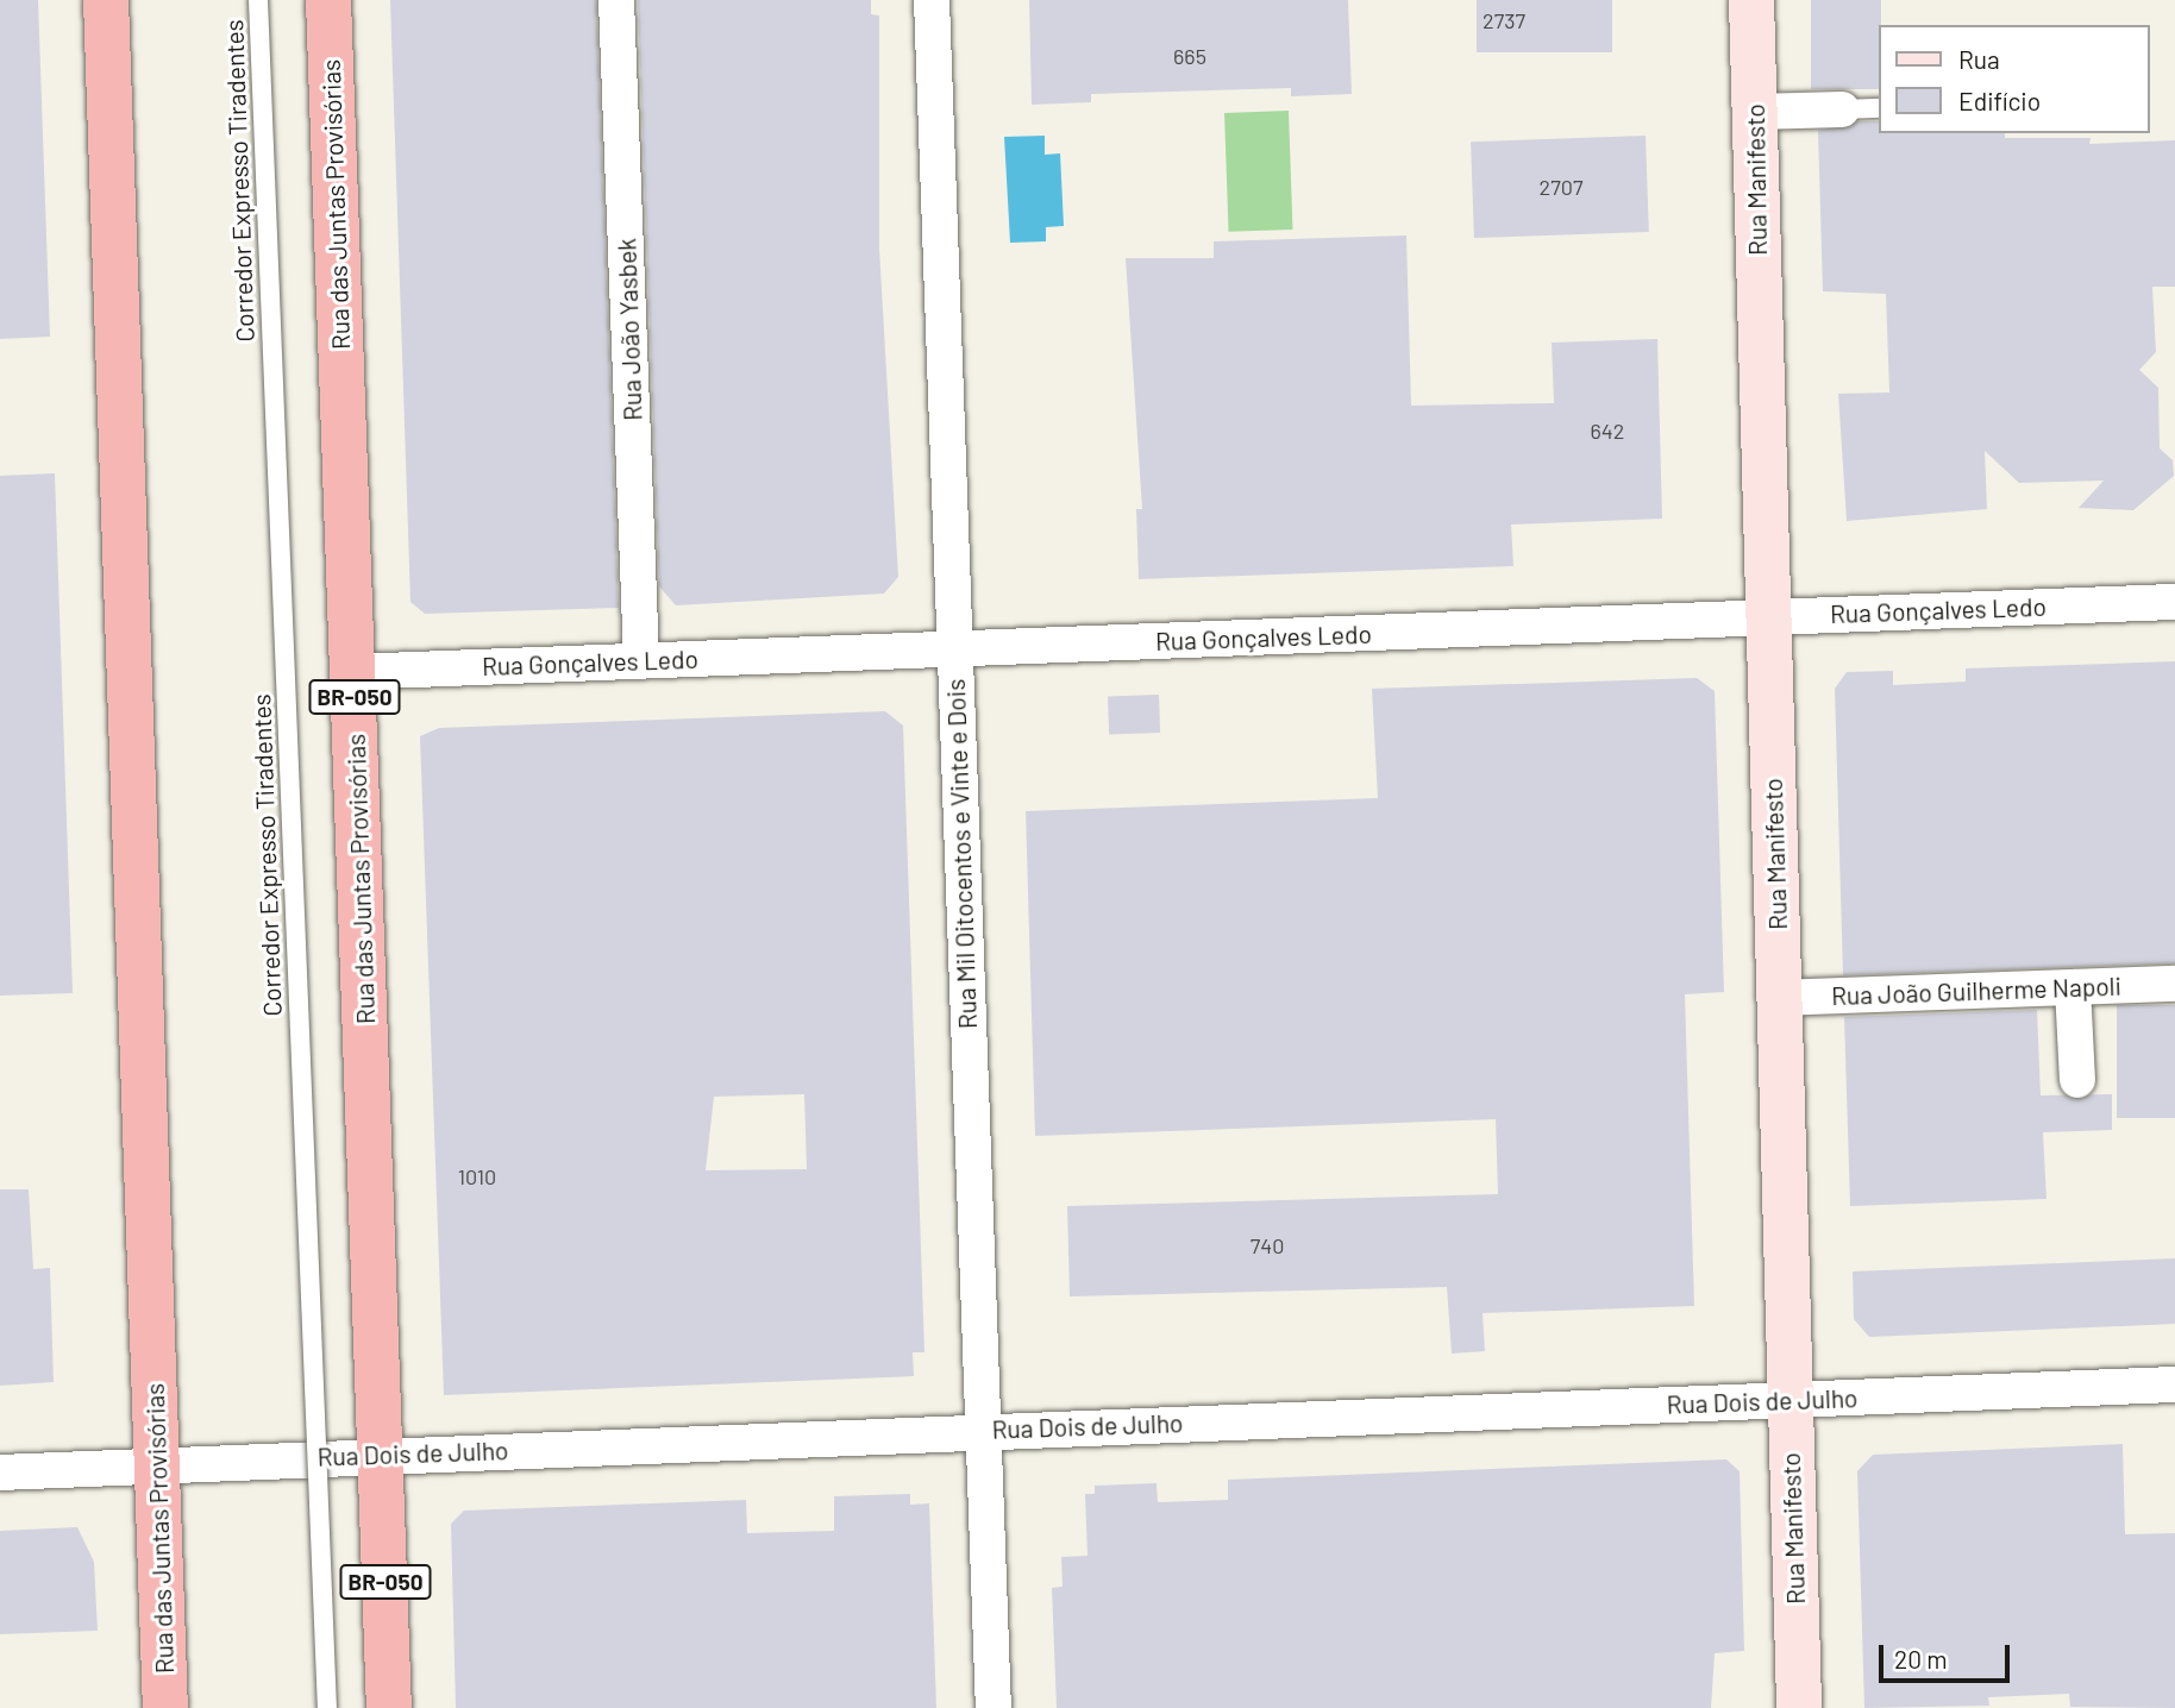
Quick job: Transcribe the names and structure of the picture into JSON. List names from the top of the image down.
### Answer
{
  "streets": {
    "highway": ["Rua das Juntas Provisórias", "BR-050"],
    "main road": ["Rua Manifesto"],
    "street": [
      "Rua João Yasbek",
      "Rua Gonçalves Ledo",
      "Rua Mil Oitocentos e Vinte e Dois",
      "Rua João Guilherme Napoli",
      "Rua Dois de Julho"
    ],
    "lane": ["Corredor Expresso Tiradentes"]
  },
  "crossings": [
    ["Rua Manifesto", "Rua Gonçalves Ledo"],
    ["Rua Manifesto", "Rua João Guilherme Napoli"],
    ["Rua Manifesto", "Rua Dois de Julho"],
    ["Rua das Juntas Provisórias", "Rua Gonçalves Ledo"],
    ["Rua das Juntas Provisórias", "Rua Dois de Julho"],
    ["Rua João Yasbek", "Rua Gonçalves Ledo"],
    ["Rua Gonçalves Ledo", "Rua Mil Oitocentos e Vinte e Dois"],
    ["Rua Mil Oitocentos e Vinte e Dois", "Rua Dois de Julho"]
  ],
  "house_numbers": [
    "2737",
    "665",
    "2707",
    "642",
    "1010",
    "740"
  ],
  "legend": ["Rua", "Edifício"],
  "scale_bar": "20 m"
}
